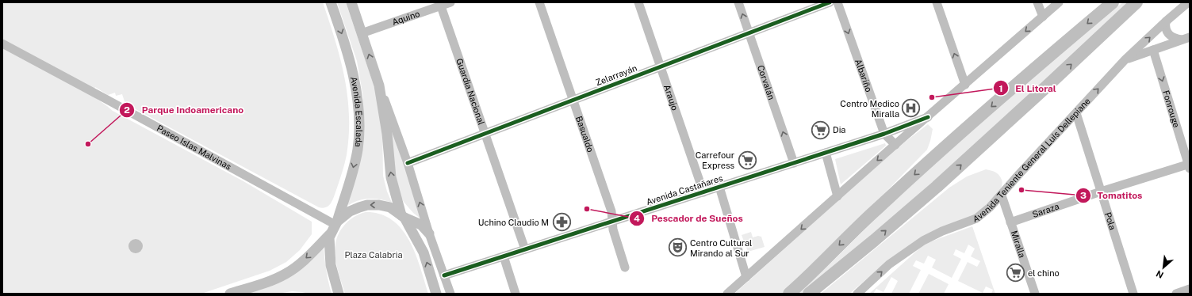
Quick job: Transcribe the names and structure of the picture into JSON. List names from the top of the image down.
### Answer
{
  "streets": {
    "main road": ["Avenida Escalada"],
    "street": [
      "Aquino",
      "Zelarrayán",
      "Albariño",
      "Corvalán",
      "Guardia Nacional",
      "Araujo",
      "Fonrouge",
      "Basualdo",
      "Paseo Islas Malvinas",
      "Avenida Teniente General Luís Dellepiane",
      "Avenida Castañares",
      "Saraza",
      "Pola",
      "Miralla"
    ]
  },
  "crossings": [
    ["Aquino", "Guardia Nacional"],
    ["Zelarrayán", "Corvalán"],
    ["Zelarrayán", "Guardia Nacional"],
    ["Zelarrayán", "Araujo"],
    ["Zelarrayán", "Basualdo"],
    ["Albariño", "Avenida Castañares"],
    ["Corvalán", "Avenida Castañares"],
    ["Guardia Nacional", "Avenida Castañares"],
    ["Araujo", "Avenida Castañares"],
    ["Fonrouge", "Saraza"],
    ["Avenida Escalada", "Paseo Islas Malvinas"],
    ["Basualdo", "Avenida Castañares"],
    ["Avenida Teniente General Luís Dellepiane", "Pola"],
    ["Avenida Teniente General Luís Dellepiane", "Miralla"],
    ["Saraza", "Pola"],
    ["Saraza", "Miralla"]
  ],
  "one_way": [
    "Albariño",
    "Corvalán",
    "Fonrouge",
    "Avenida Teniente General Luís Dellepiane"
  ],
  "parks": ["Plaza Calabria"],
  "places": {
    "other": [
      "El Litoral",
      "Parque Indoamericano",
      "Tomatitos",
      "Pescador de Sueños"
    ],
    "hospital": ["Centro Medico Miralla"],
    "supermarket": ["Dia", "Carrefour Express", "el chino"],
    "pharmacy": ["Uchino Claudio M"],
    "theatre": ["Centro Cultural Mirando al Sur"]
  },
  "north": "bottom left"
}
